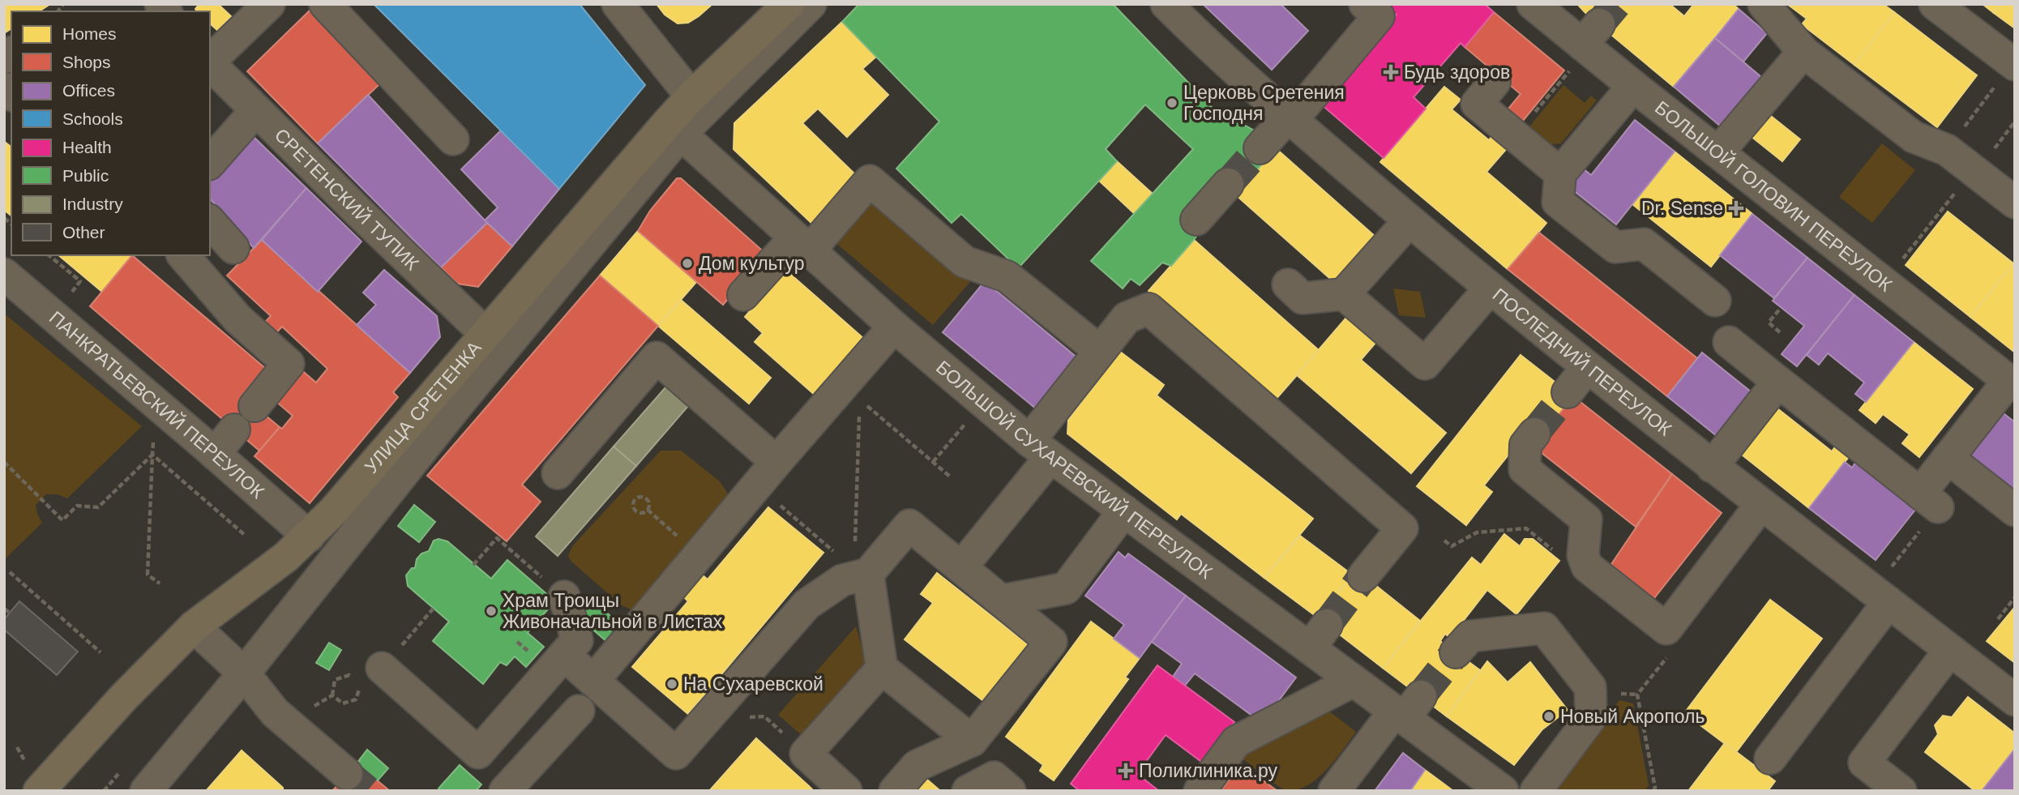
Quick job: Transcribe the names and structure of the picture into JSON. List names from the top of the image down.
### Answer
{
  "streets": {
    "main road": ["УЛИЦА СРЕТЕНКА"],
    "street": [
      "БОЛЬШОЙ ГОЛОВИН ПЕРЕУЛОК",
      "СРЕТЕНСКИЙ ТУПИК",
      "ПОСЛЕДНИЙ ПЕРЕУЛОК",
      "ПАНКРАТЬЕВСКИЙ ПЕРЕУЛОК",
      "БОЛЬШОЙ СУХАРЕВСКИЙ ПЕРЕУЛОК"
    ]
  },
  "crossings": [
    ["СРЕТЕНСКИЙ ТУПИК", "УЛИЦА СРЕТЕНКА"],
    ["ПАНКРАТЬЕВСКИЙ ПЕРЕУЛОК", "УЛИЦА СРЕТЕНКА"],
    ["УЛИЦА СРЕТЕНКА", "БОЛЬШОЙ СУХАРЕВСКИЙ ПЕРЕУЛОК"]
  ],
  "places": {
    "health": ["Будь здоров", "Dr. Sense", "Поликлиника.ру"],
    "other": [
      "Церковь Сретения Господня",
      "Дом культур",
      "Храм Троицы Живоначальной в Листах",
      "На Сухаревской",
      "Новый Акрополь"
    ]
  },
  "legend": [
    "Homes",
    "Shops",
    "Offices",
    "Schools",
    "Health",
    "Public",
    "Industry",
    "Other"
  ]
}
